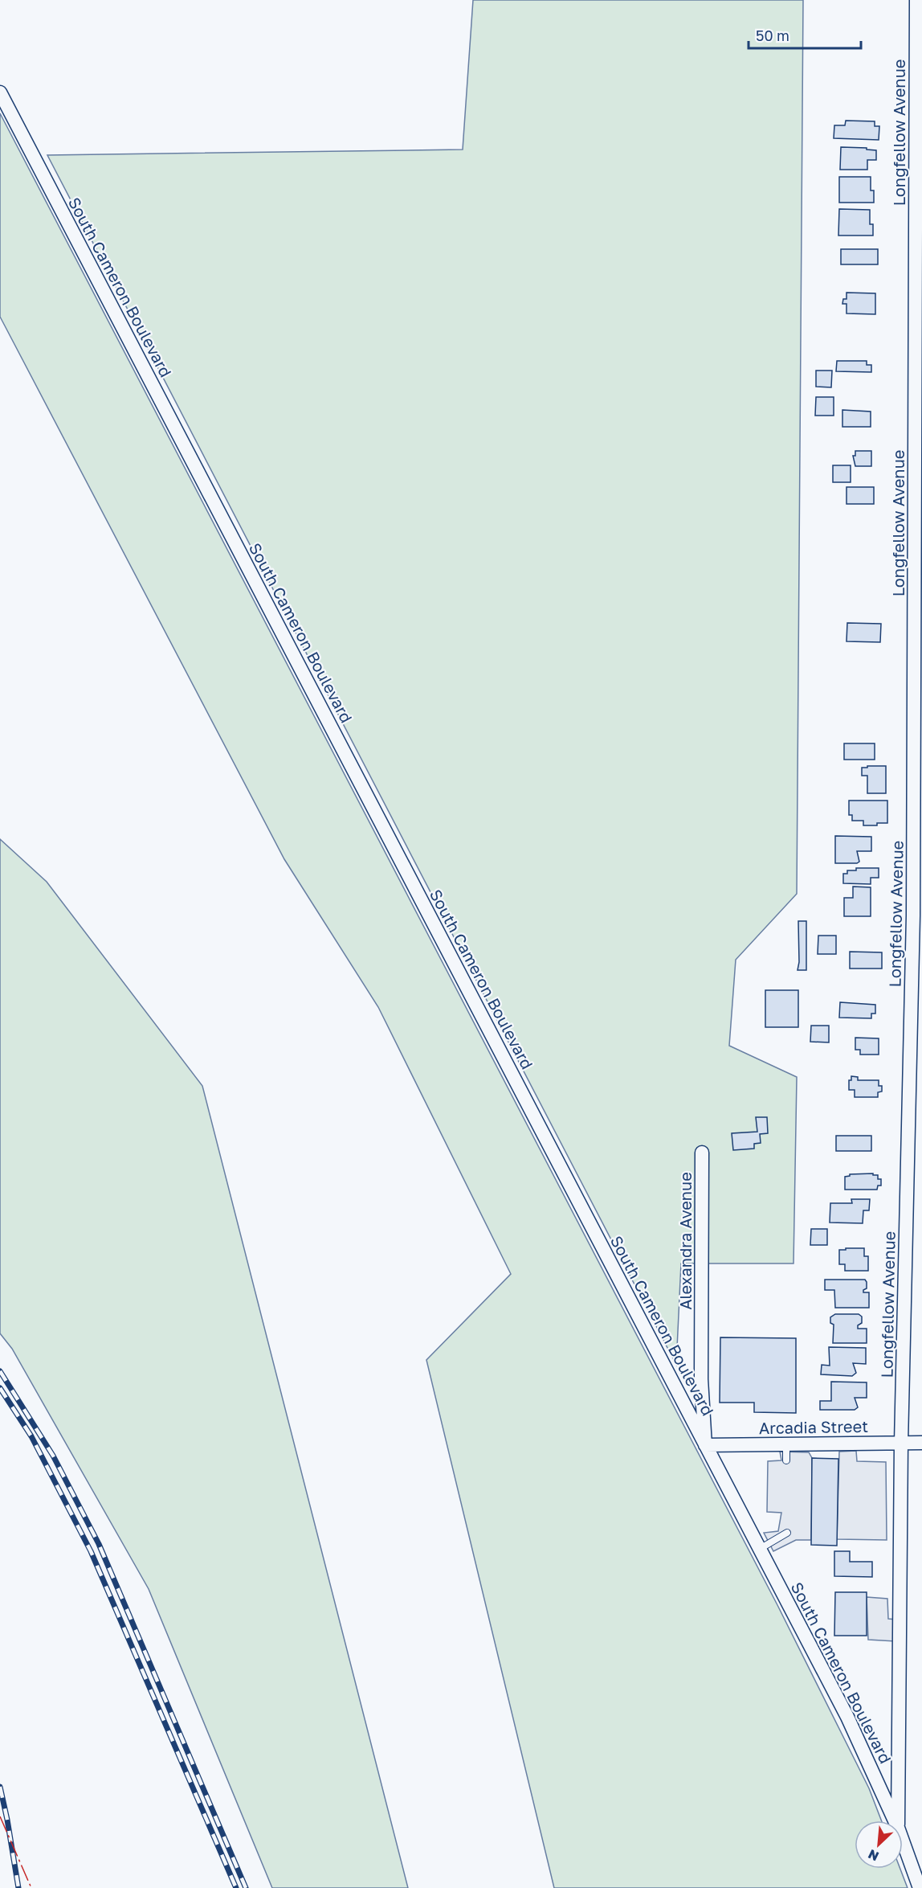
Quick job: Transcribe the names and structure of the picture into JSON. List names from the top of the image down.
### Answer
{
  "streets": {
    "street": [
      "Longfellow Avenue",
      "South Cameron Boulevard",
      "Alexandra Avenue",
      "Arcadia Street"
    ]
  },
  "crossings": [
    ["Longfellow Avenue", "Arcadia Street"],
    ["South Cameron Boulevard", "Alexandra Avenue"],
    ["South Cameron Boulevard", "Arcadia Street"],
    ["Alexandra Avenue", "Arcadia Street"]
  ],
  "scale_bar": "50 m",
  "north": "bottom left"
}
